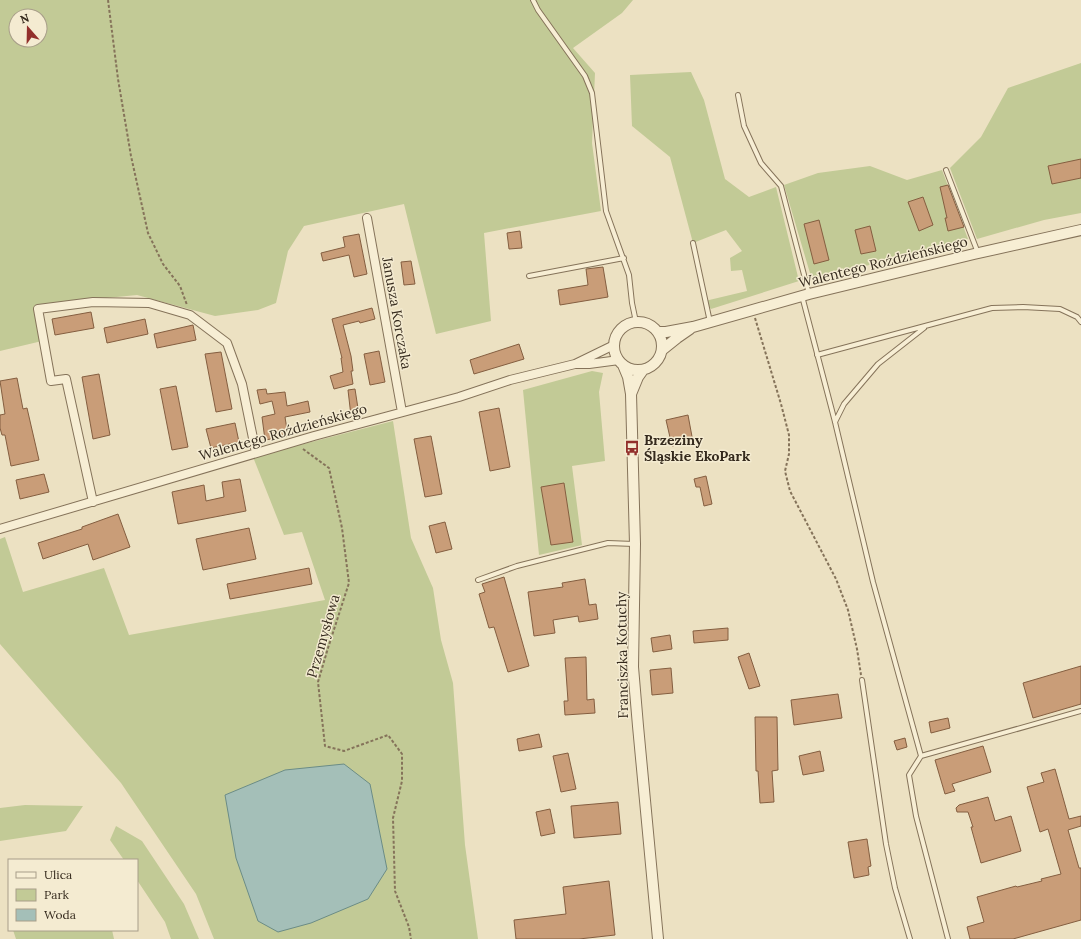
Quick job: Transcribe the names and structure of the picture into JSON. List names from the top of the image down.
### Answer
{
  "streets": {
    "street": ["Walentego Roździeńskiego", "Janusza Korczaka", "Franciszka Kotuchy"],
    "path": ["Przemysłowa"]
  },
  "crossings": [
    ["Walentego Roździeńskiego", "Janusza Korczaka"],
    ["Walentego Roździeńskiego", "Przemysłowa"],
    ["Walentego Roździeńskiego", "Franciszka Kotuchy"]
  ],
  "places": {
    "bus stop": ["Brzeziny Śląskie EkoPark"]
  },
  "legend": ["Ulica", "Park", "Woda"],
  "north": "top"
}
